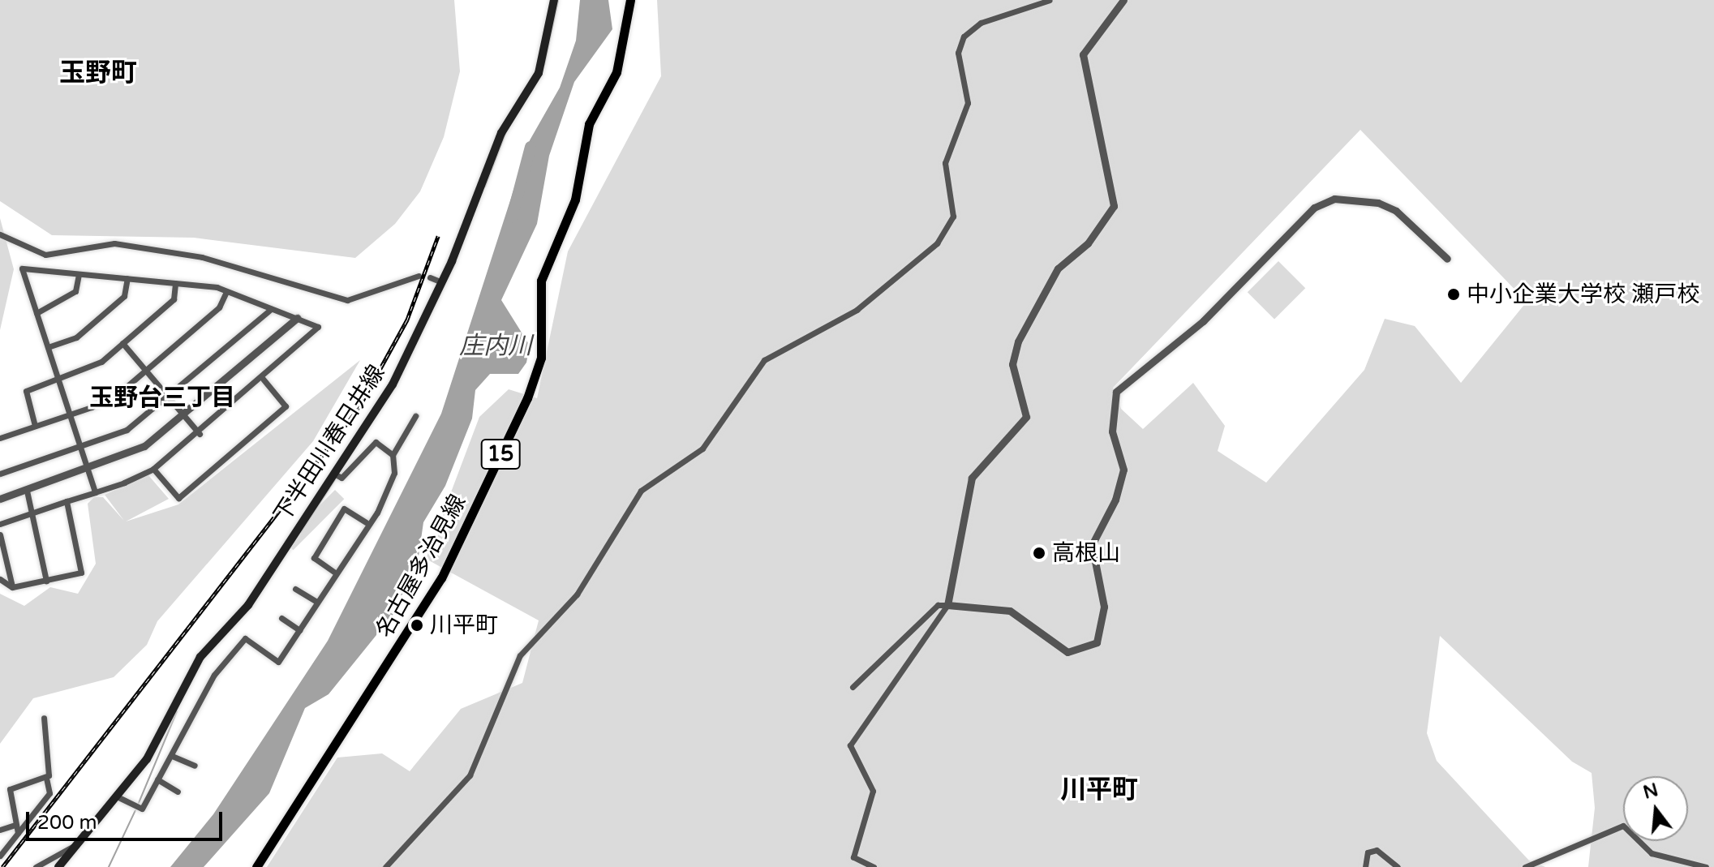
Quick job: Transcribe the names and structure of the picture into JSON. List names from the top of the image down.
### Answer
{
  "streets": {
    "main road": ["下半田川春日井線", "15", "名古屋多治見線"]
  },
  "districts": ["玉野町", "玉野台三丁目", "川平町"],
  "water": ["庄内川"],
  "places": ["中小企業大学校 瀬戸校", "高根山", "川平町"],
  "scale_bar": "200 m",
  "north": "top"
}
